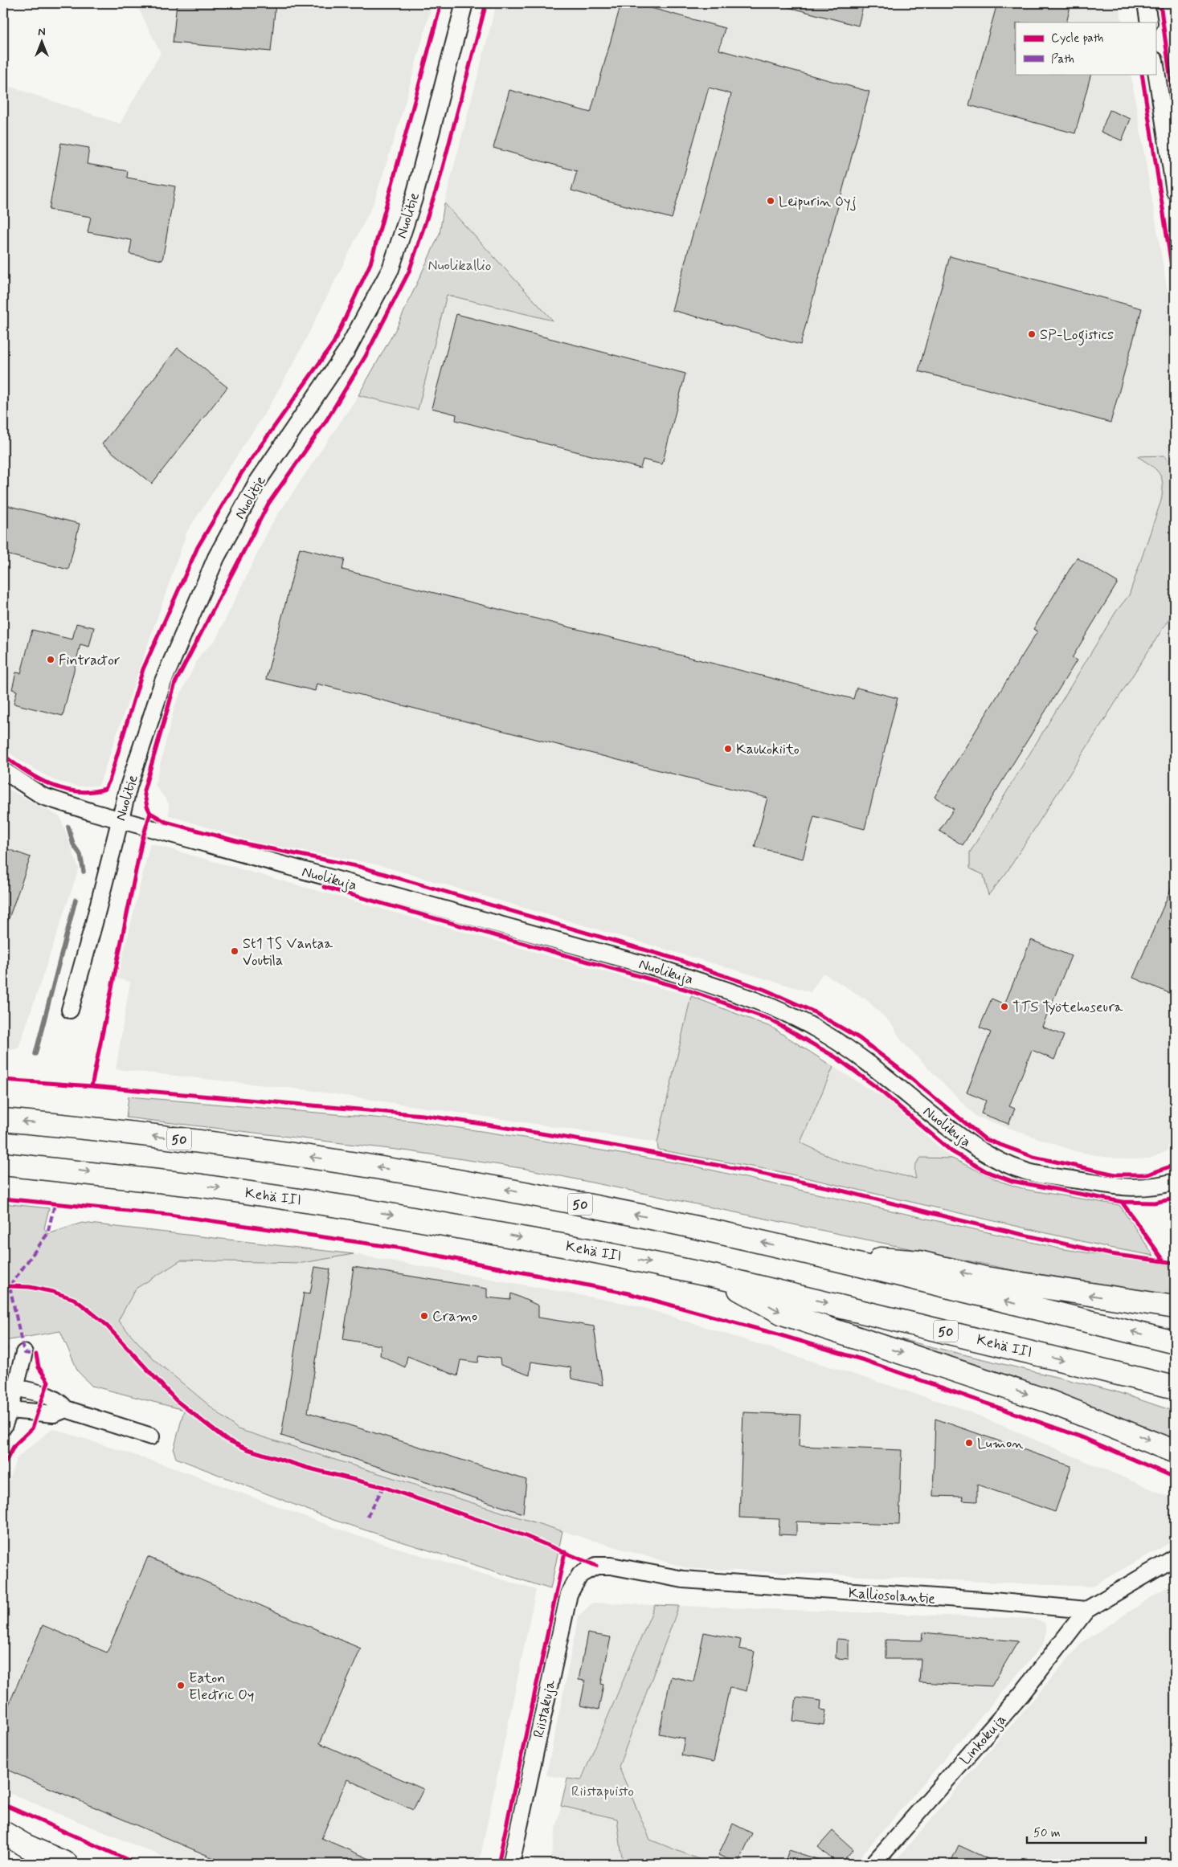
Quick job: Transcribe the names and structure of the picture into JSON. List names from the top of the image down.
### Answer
{
  "streets": {
    "main road": ["50", "Kehä III"],
    "street": [
      "Nuolitie",
      "Nuolikuja",
      "Kalliosolantie",
      "Riistakuja",
      "Linkokuja"
    ]
  },
  "crossings": [
    ["Nuolitie", "Nuolikuja"],
    ["Kalliosolantie", "Riistakuja"],
    ["Kalliosolantie", "Linkokuja"]
  ],
  "parks": ["Nuolikallio", "Riistapuisto"],
  "places": [
    "Leipurin Oyj",
    "SP-Logistics",
    "Fintractor",
    "Kaukokiito",
    "St1 TS Vantaa Voutila",
    "TTS Työtehoseura",
    "Cramo",
    "Lumon",
    "Eaton Electric Oy"
  ],
  "legend": ["Cycle path", "Path"],
  "scale_bar": "50 m",
  "north": "top"
}
